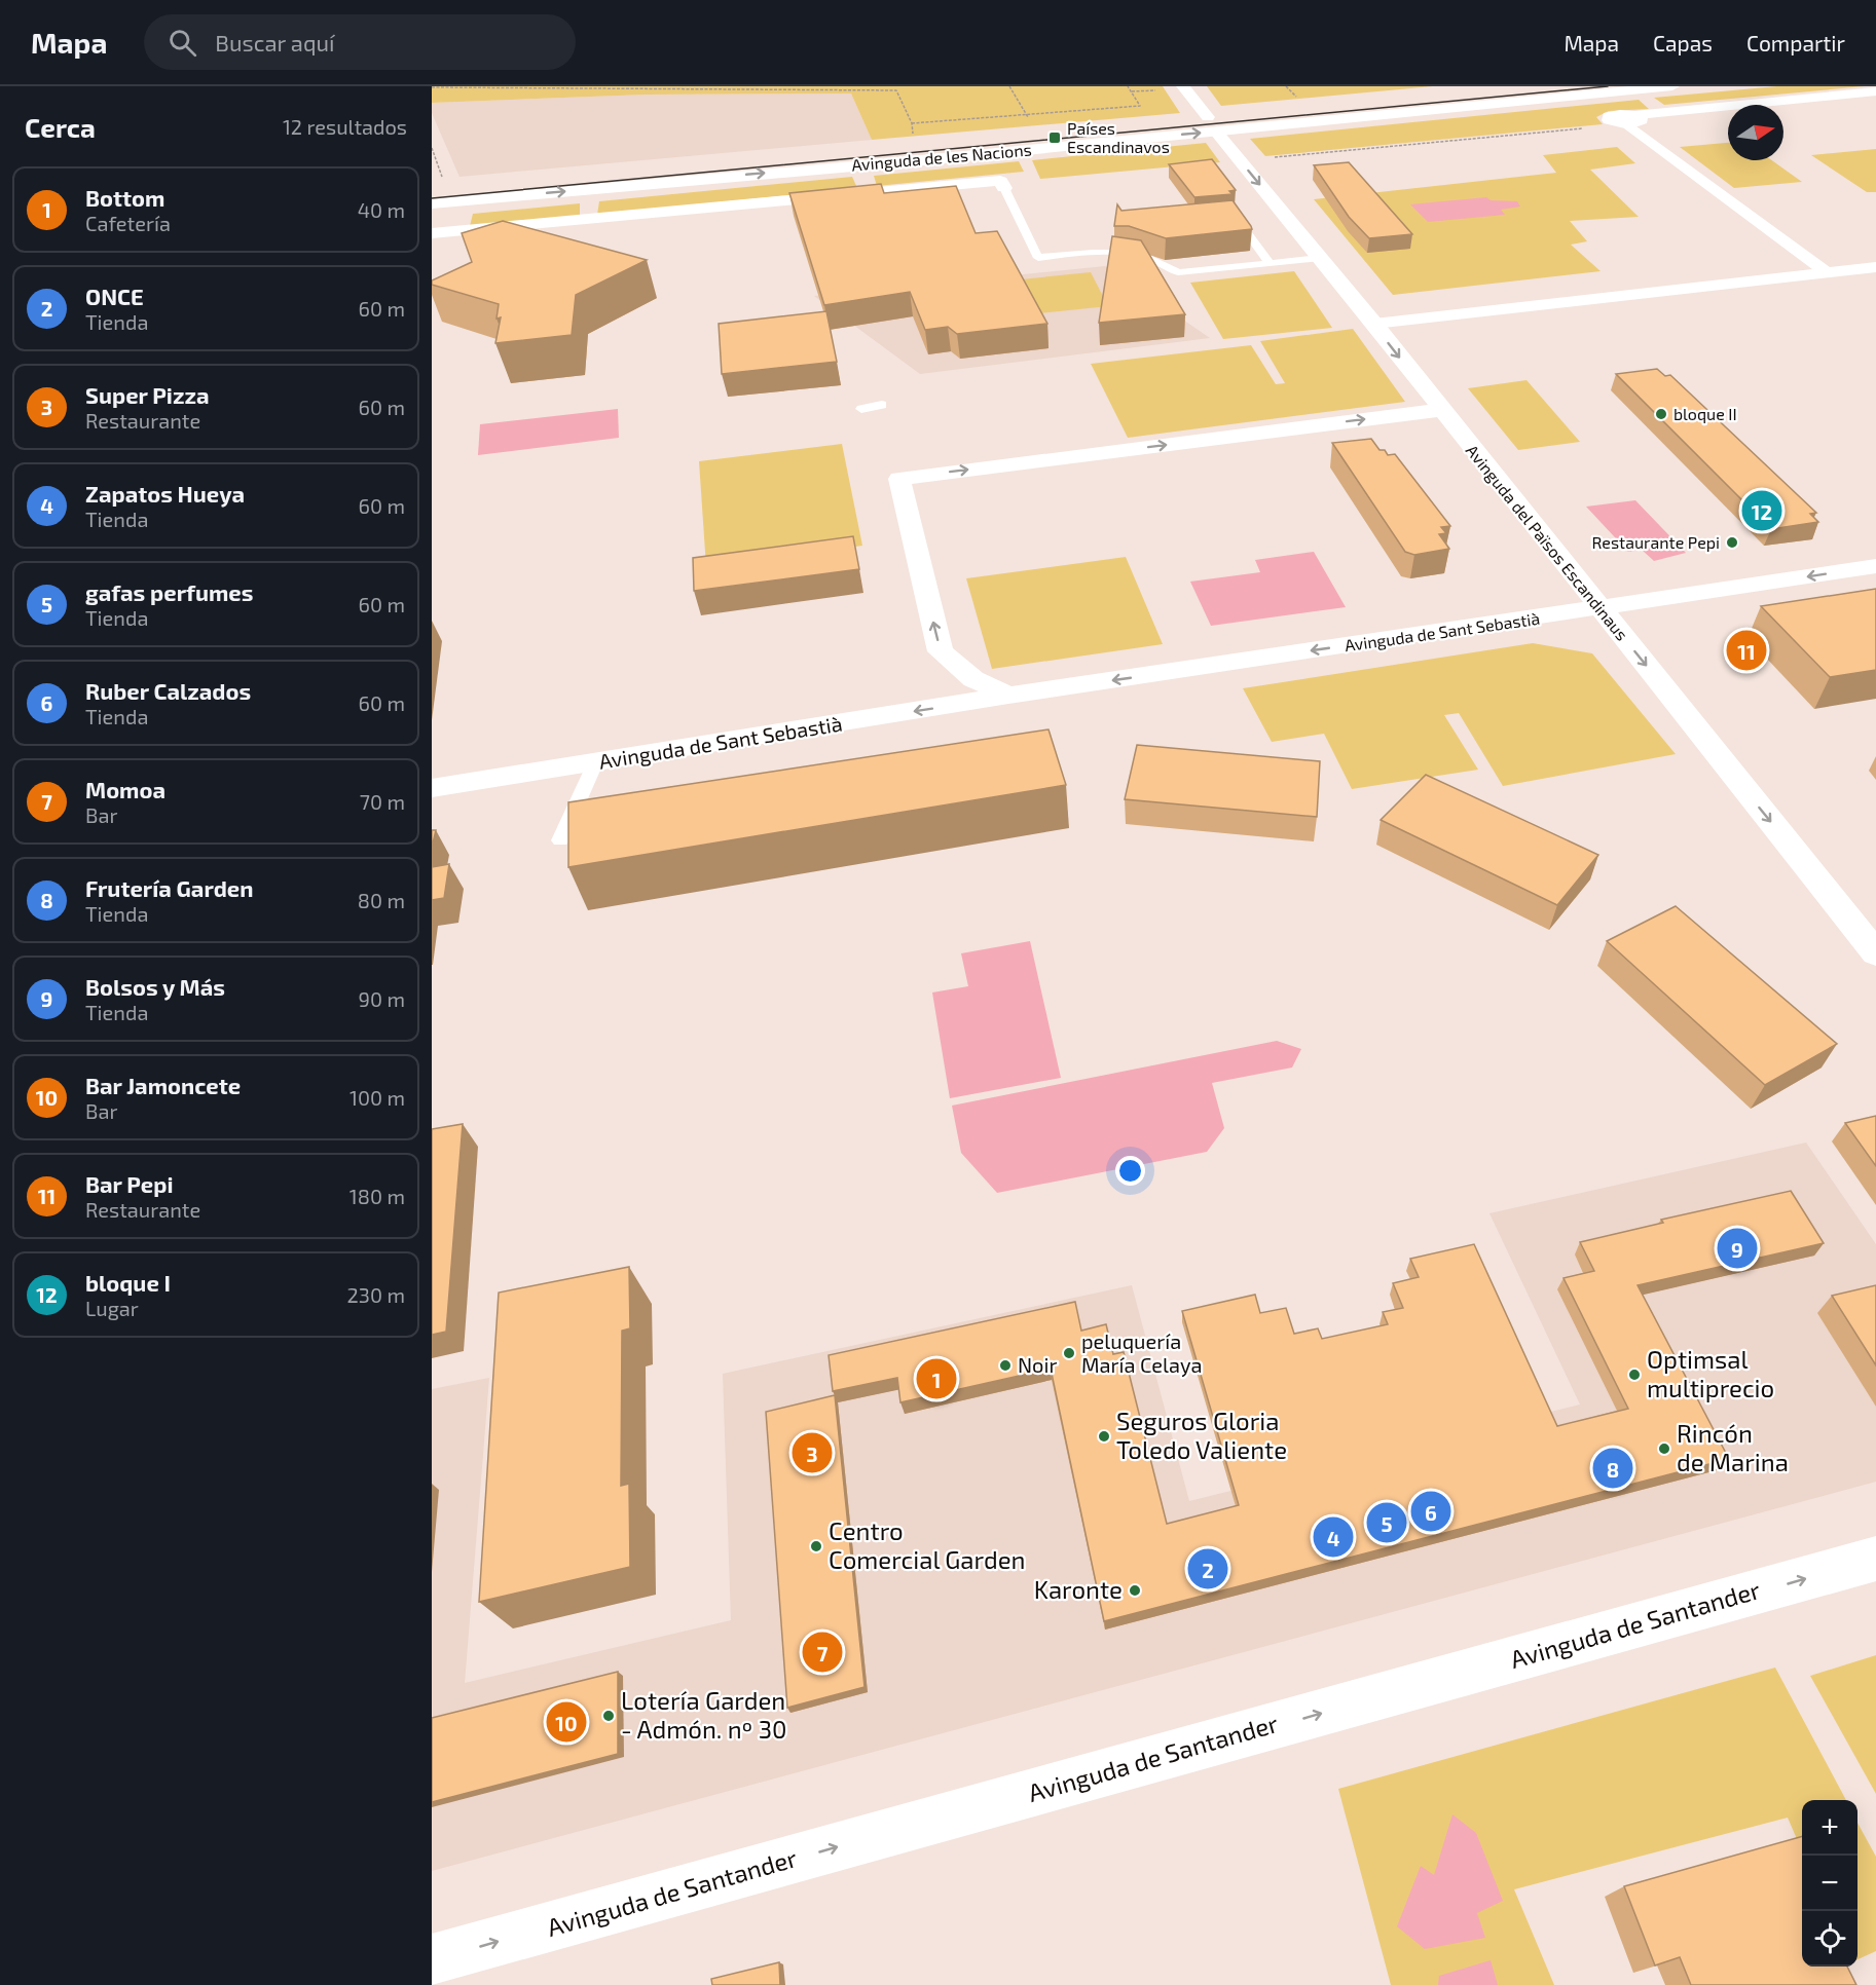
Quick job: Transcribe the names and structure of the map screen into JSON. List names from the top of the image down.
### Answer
{
  "streets": {
    "street": [
      "Avinguda de les Nacions",
      "Avinguda del Països Escandinaus",
      "Avinguda de Sant Sebastià",
      "Avinguda de Santander"
    ]
  },
  "crossings": [
    ["Avinguda de les Nacions", "Avinguda del Països Escandinaus"],
    ["Avinguda del Països Escandinaus", "Avinguda de Sant Sebastià"]
  ],
  "one_way": ["Avinguda del Països Escandinaus", "Avinguda de Sant Sebastià", "Avinguda de Santander"],
  "places": {
    "transit": ["Países Escandinavos"],
    "other": [
      "bloque II",
      "Restaurante Pepi",
      "peluquería María Celaya",
      "Noir",
      "Optimsal multiprecio",
      "Seguros Gloria Toledo Valiente",
      "Rincón de Marina",
      "Centro Comercial Garden",
      "Karonte",
      "Lotería Garden - Admón. nº 30"
    ]
  },
  "north": "right",
  "page": {
    "header": "Mapa",
    "search": "Buscar aquí",
    "nav": ["Mapa", "Capas", "Compartir"],
    "heading": ["Cerca", "12 resultados"],
    "list": [
      {
        "mark": "1",
        "name": "Bottom",
        "note": "Cafetería",
        "value": "40 m"
      },
      {
        "mark": "2",
        "name": "ONCE",
        "note": "Tienda",
        "value": "60 m"
      },
      {
        "mark": "3",
        "name": "Super Pizza",
        "note": "Restaurante",
        "value": "60 m"
      },
      {
        "mark": "4",
        "name": "Zapatos Hueya",
        "note": "Tienda",
        "value": "60 m"
      },
      {
        "mark": "5",
        "name": "gafas perfumes",
        "note": "Tienda",
        "value": "60 m"
      },
      {
        "mark": "6",
        "name": "Ruber Calzados",
        "note": "Tienda",
        "value": "60 m"
      },
      {
        "mark": "7",
        "name": "Momoa",
        "note": "Bar",
        "value": "70 m"
      },
      {
        "mark": "8",
        "name": "Frutería Garden",
        "note": "Tienda",
        "value": "80 m"
      },
      {
        "mark": "9",
        "name": "Bolsos y Más",
        "note": "Tienda",
        "value": "90 m"
      },
      {
        "mark": "10",
        "name": "Bar Jamoncete",
        "note": "Bar",
        "value": "100 m"
      },
      {
        "mark": "11",
        "name": "Bar Pepi",
        "note": "Restaurante",
        "value": "180 m"
      },
      {
        "mark": "12",
        "name": "bloque I",
        "note": "Lugar",
        "value": "230 m"
      }
    ],
    "pins": [
      "12",
      "11",
      "9",
      "1",
      "3",
      "8",
      "6",
      "5",
      "4",
      "2",
      "7",
      "10"
    ],
    "map_buttons": ["+", "−"]
  }
}
